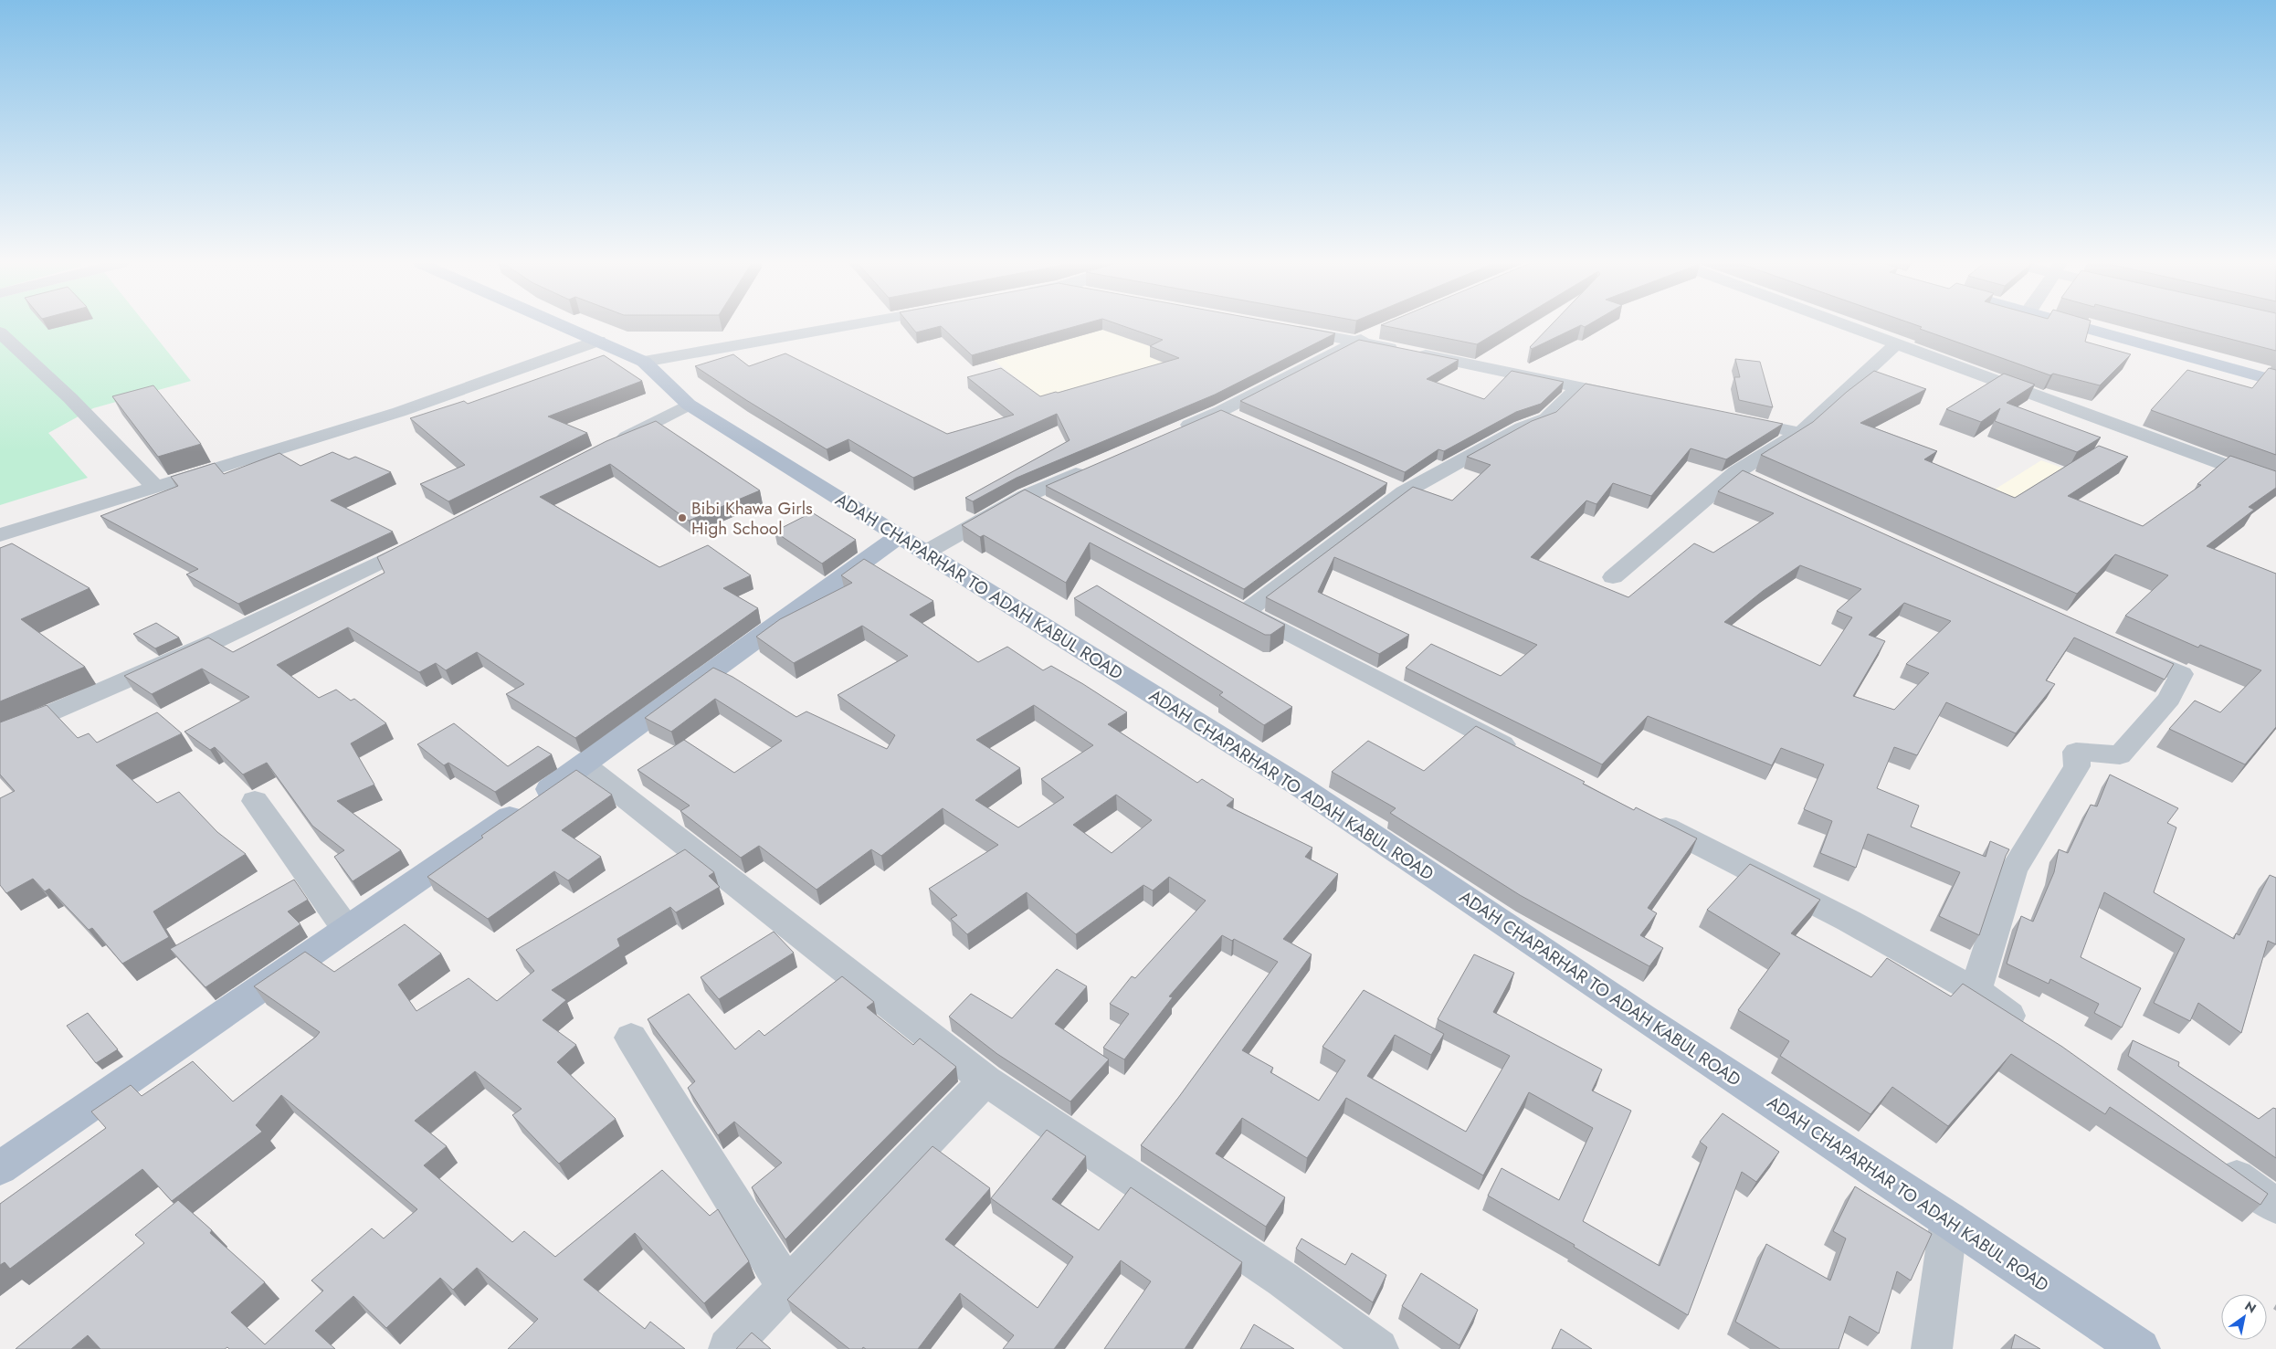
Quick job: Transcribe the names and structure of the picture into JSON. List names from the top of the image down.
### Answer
{
  "streets": {
    "main road": ["ADAH CHAPARHAR TO ADAH KABUL ROAD"]
  },
  "places": ["Bibi Khawa Girls High School"],
  "north": "top right"
}
